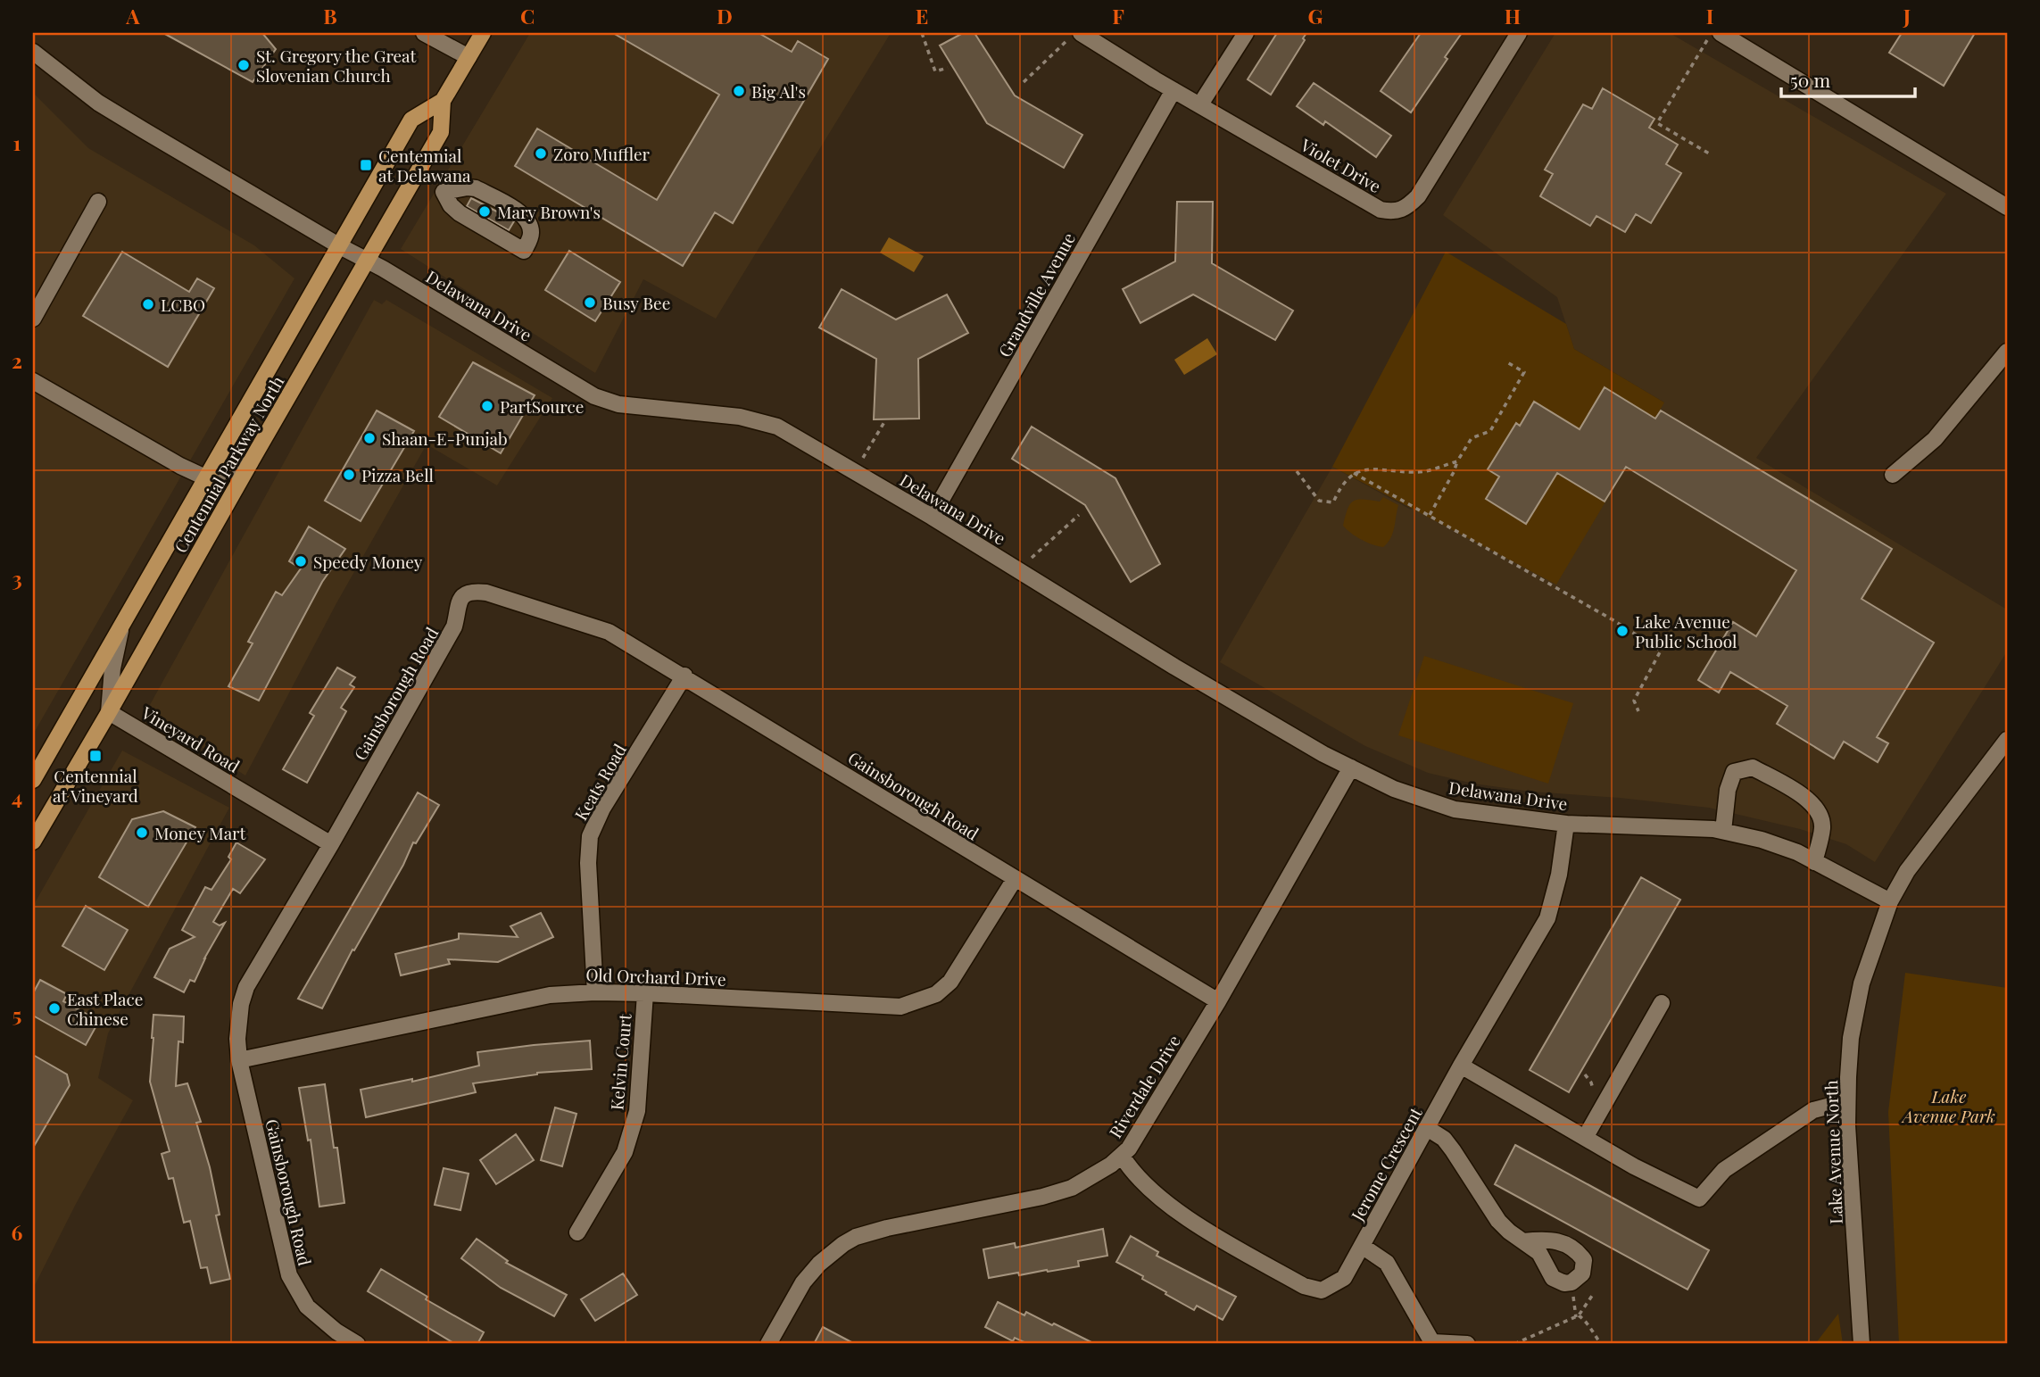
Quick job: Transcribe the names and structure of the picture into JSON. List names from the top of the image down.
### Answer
{
  "streets": {
    "main road": ["Centennial Parkway North"],
    "street": [
      "Violet Drive",
      "Grandville Avenue",
      "Delawana Drive",
      "Gainsborough Road",
      "Vineyard Road",
      "Keats Road",
      "Old Orchard Drive",
      "Kelvin Court",
      "Riverdale Drive",
      "Lake Avenue North",
      "Jerome Crescent"
    ]
  },
  "crossings": [
    ["Violet Drive", "Grandville Avenue"],
    ["Grandville Avenue", "Delawana Drive"],
    ["Delawana Drive", "Centennial Parkway North"],
    ["Delawana Drive", "Riverdale Drive"],
    ["Delawana Drive", "Lake Avenue North"],
    ["Delawana Drive", "Jerome Crescent"],
    ["Centennial Parkway North", "Vineyard Road"],
    ["Gainsborough Road", "Vineyard Road"],
    ["Gainsborough Road", "Keats Road"],
    ["Gainsborough Road", "Old Orchard Drive"],
    ["Gainsborough Road", "Riverdale Drive"],
    ["Keats Road", "Old Orchard Drive"],
    ["Old Orchard Drive", "Kelvin Court"],
    ["Riverdale Drive", "Jerome Crescent"]
  ],
  "parks": ["Lake Avenue Park"],
  "places": {
    "other": [
      "St. Gregory the Great Slovenian Church",
      "Big Al's",
      "Zoro Muffler",
      "Mary Brown's",
      "Busy Bee",
      "LCBO",
      "PartSource",
      "Shaan-E-Punjab",
      "Pizza Bell",
      "Speedy Money",
      "Lake Avenue Public School",
      "Money Mart",
      "East Place Chinese"
    ],
    "transit": ["Centennial at Delawana", "Centennial at Vineyard"]
  },
  "scale_bar": "50 m",
  "grid": {
    "columns": [
      "A",
      "B",
      "C",
      "D",
      "E",
      "F",
      "G",
      "H",
      "I",
      "J"
    ],
    "rows": [
      "1",
      "2",
      "3",
      "4",
      "5",
      "6"
    ]
  }
}
